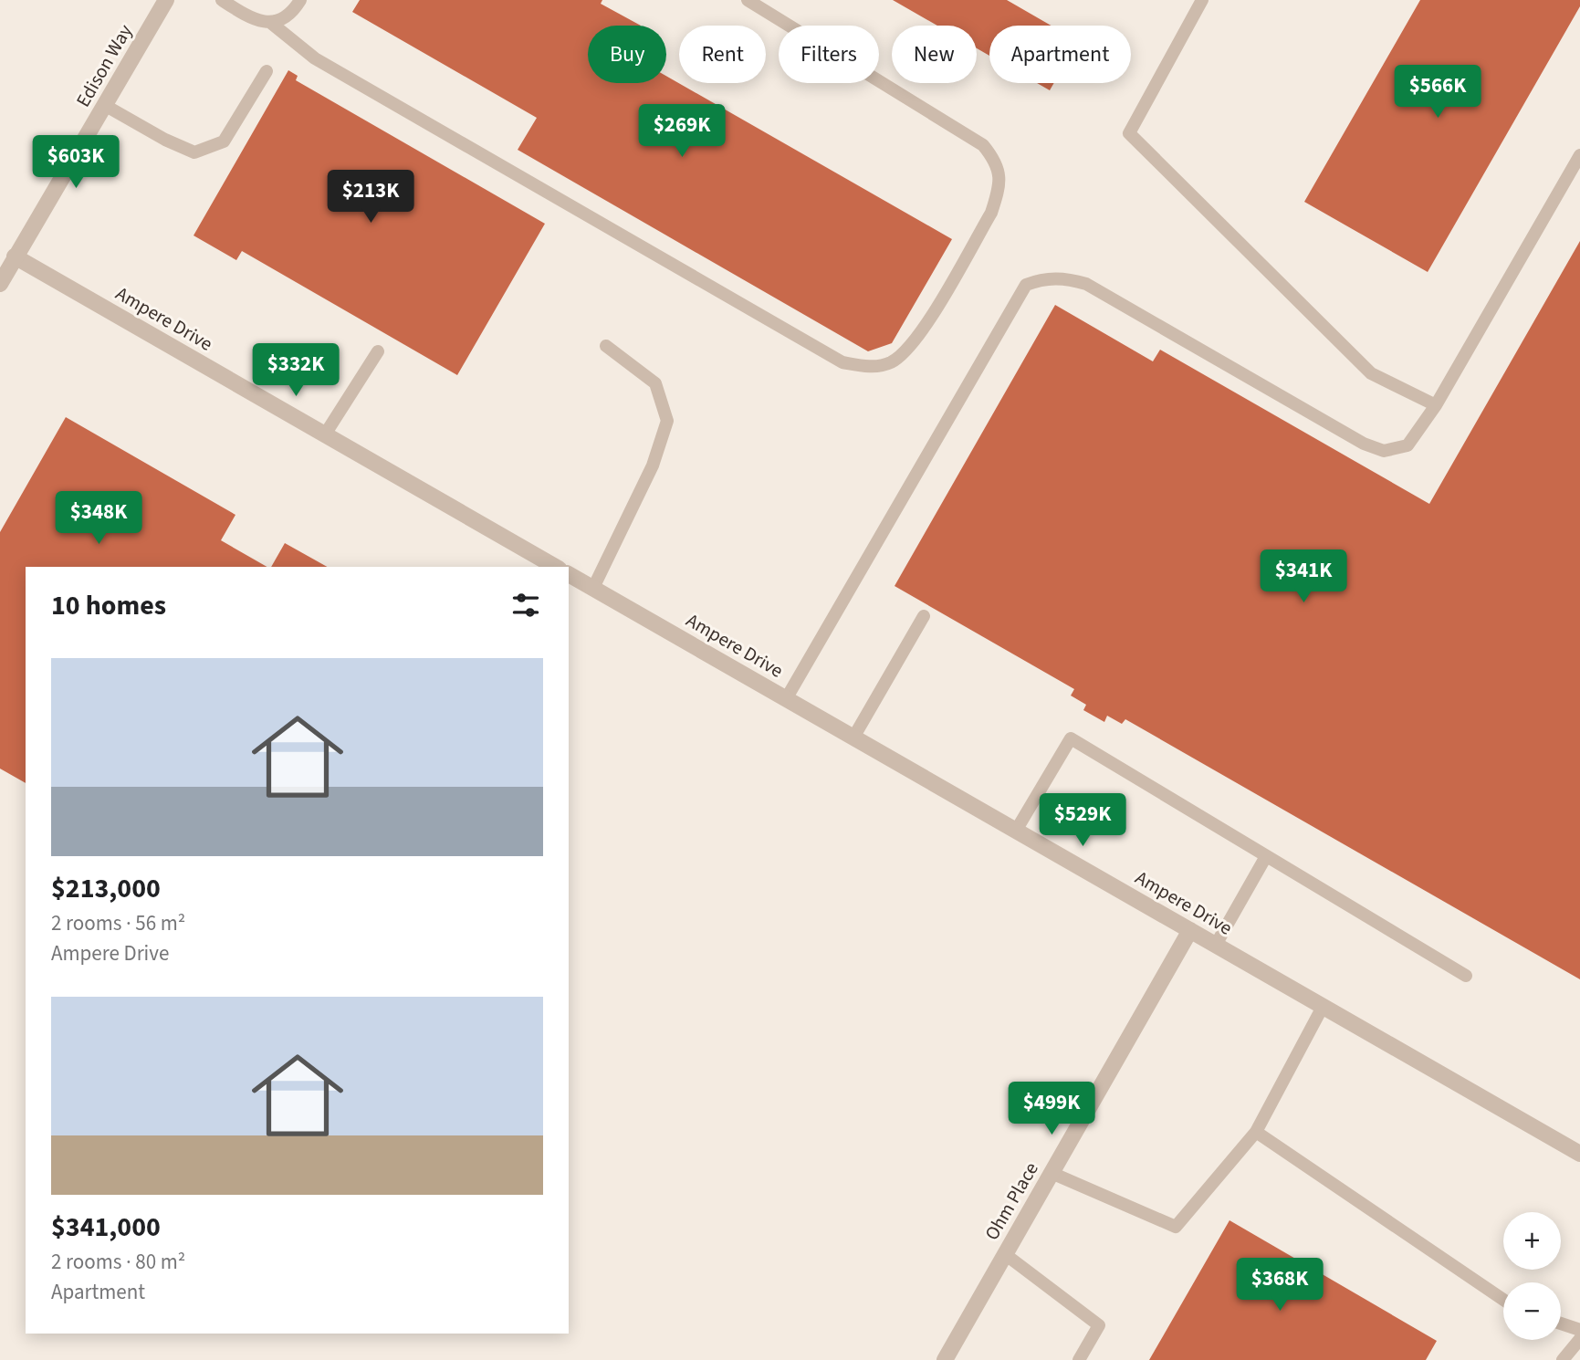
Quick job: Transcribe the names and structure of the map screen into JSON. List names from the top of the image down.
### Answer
{
  "streets": {
    "street": ["Edison Way", "Ampere Drive", "Ohm Place"]
  },
  "crossings": [
    ["Edison Way", "Ampere Drive"],
    ["Ampere Drive", "Ohm Place"]
  ],
  "page": {
    "chip": [
      "Buy",
      "Rent",
      "Filters",
      "New",
      "Apartment"
    ],
    "price": [
      "$566K",
      "$269K",
      "$603K",
      "$213K",
      "$332K",
      "$348K",
      "$341K",
      "$529K",
      "$499K",
      "$368K"
    ],
    "heading": "10 homes",
    "list": [
      {
        "name": "$213,000",
        "note": "2 rooms · 56 m² · Ampere Drive"
      },
      {
        "name": "$341,000",
        "note": "2 rooms · 80 m² · Apartment"
      }
    ],
    "map_buttons": ["+", "−"]
  }
}
